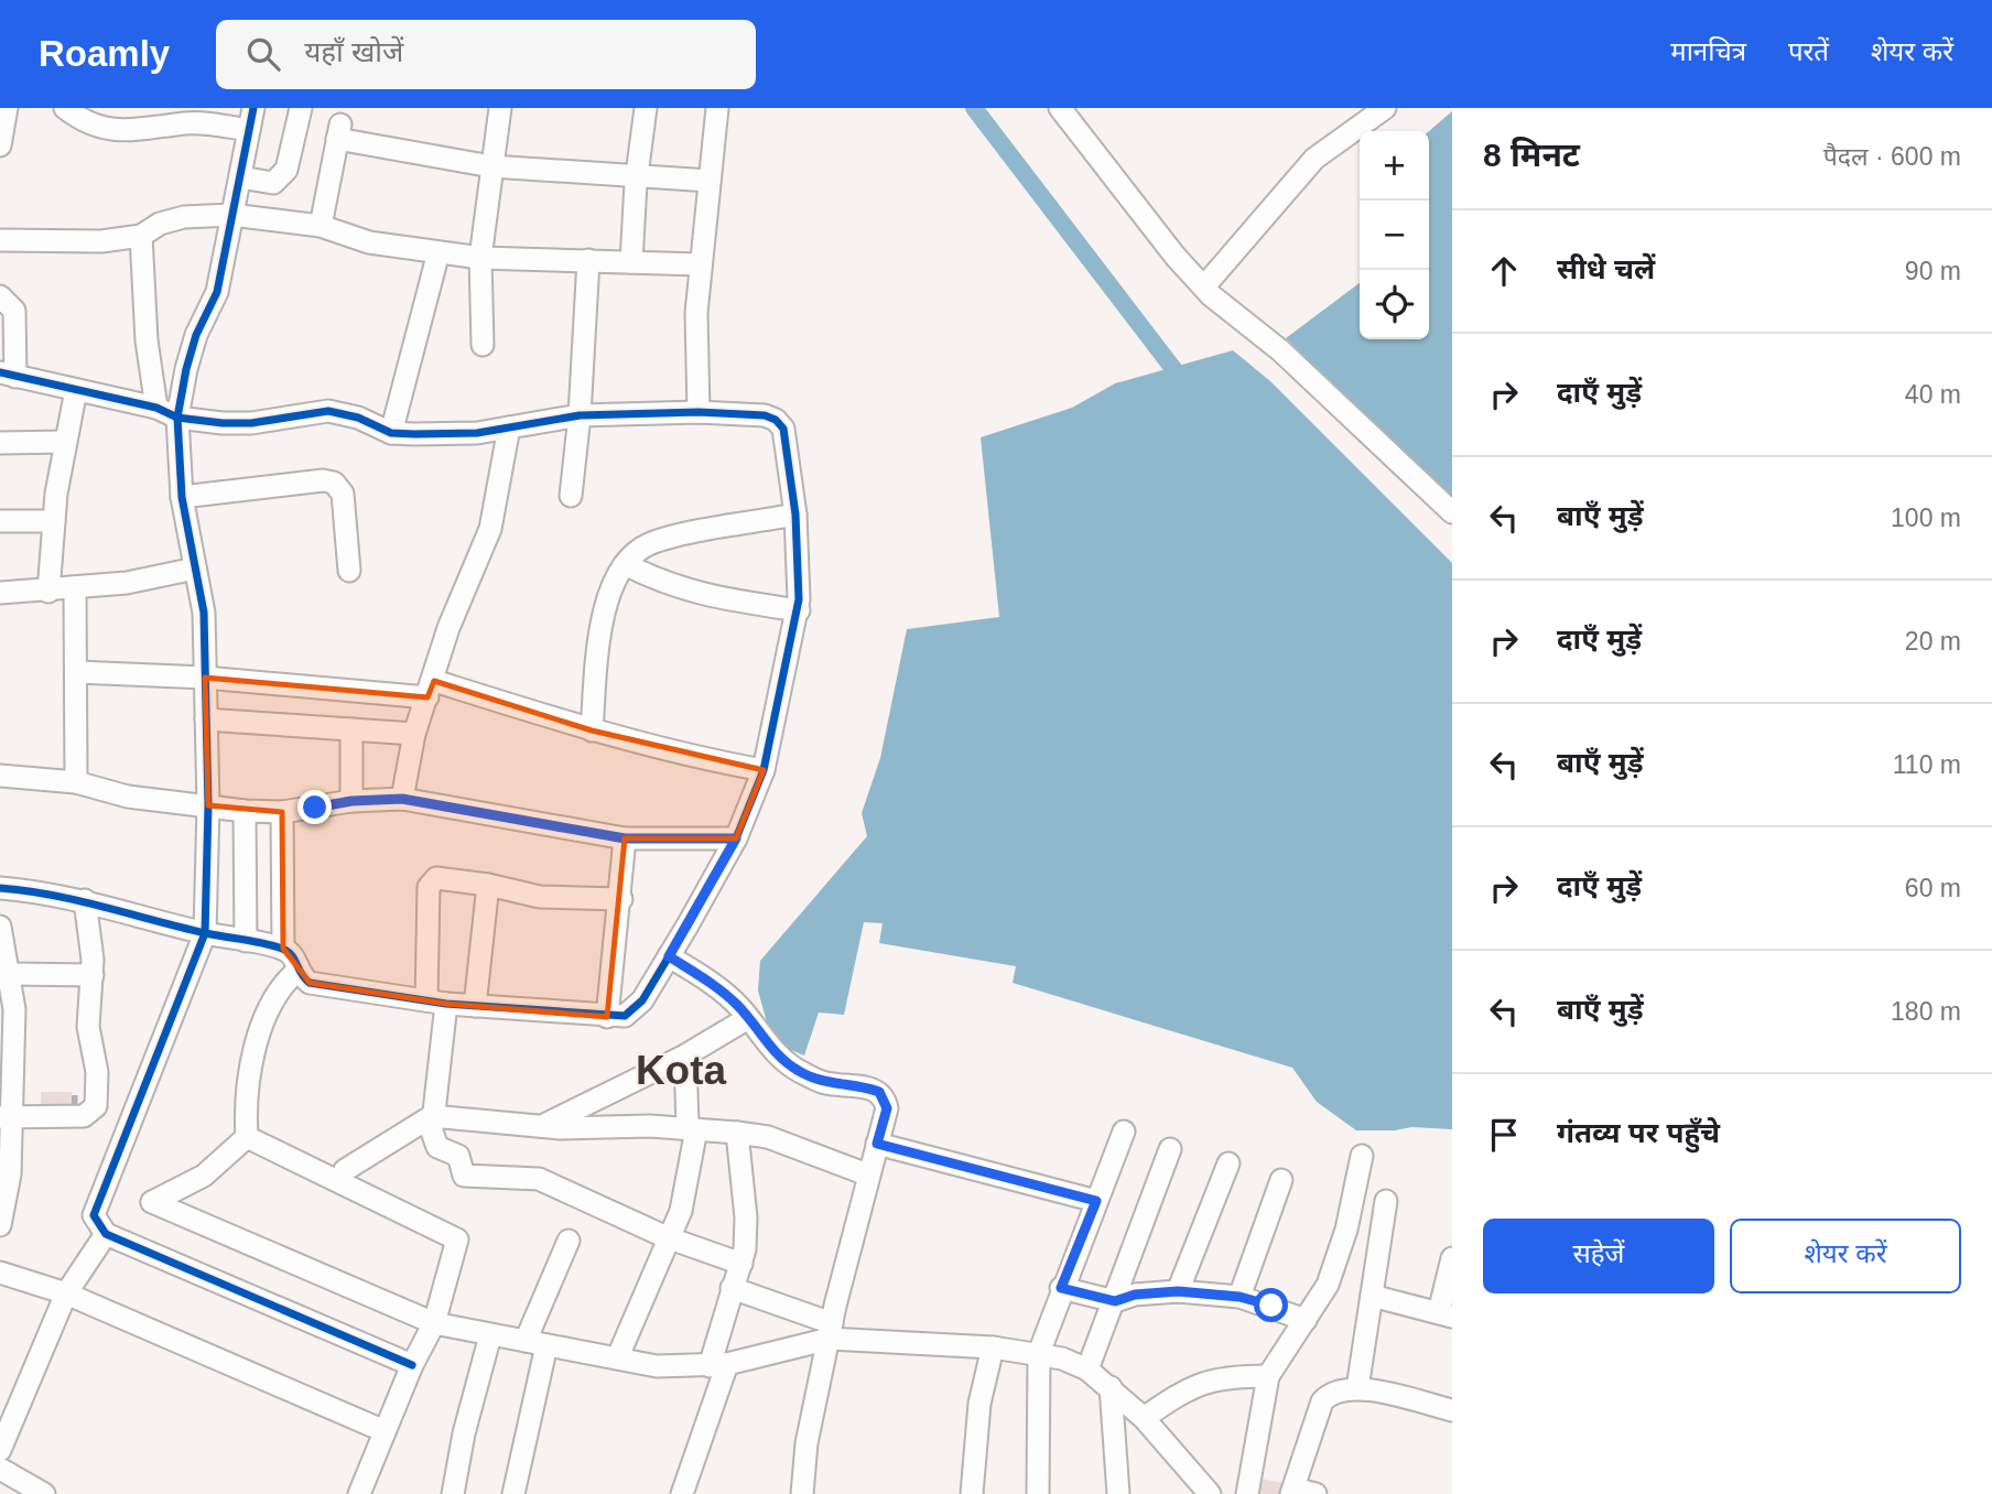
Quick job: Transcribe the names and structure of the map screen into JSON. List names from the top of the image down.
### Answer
{
  "districts": ["Kota"],
  "page": {
    "header": "Roamly",
    "search": "यहाँ खोजें",
    "nav": ["मानचित्र", "परतें", "शेयर करें"],
    "heading": ["8 मिनट", "पैदल · 600 m"],
    "map_buttons": ["+", "−"],
    "list": [
      ["सीधे चलें", "90 m"],
      ["दाएँ मुड़ें", "40 m"],
      ["बाएँ मुड़ें", "100 m"],
      ["दाएँ मुड़ें", "20 m"],
      ["बाएँ मुड़ें", "110 m"],
      ["दाएँ मुड़ें", "60 m"],
      ["बाएँ मुड़ें", "180 m"],
      "गंतव्य पर पहुँचे"
    ],
    "buttons": ["सहेजें", "शेयर करें"]
  }
}
